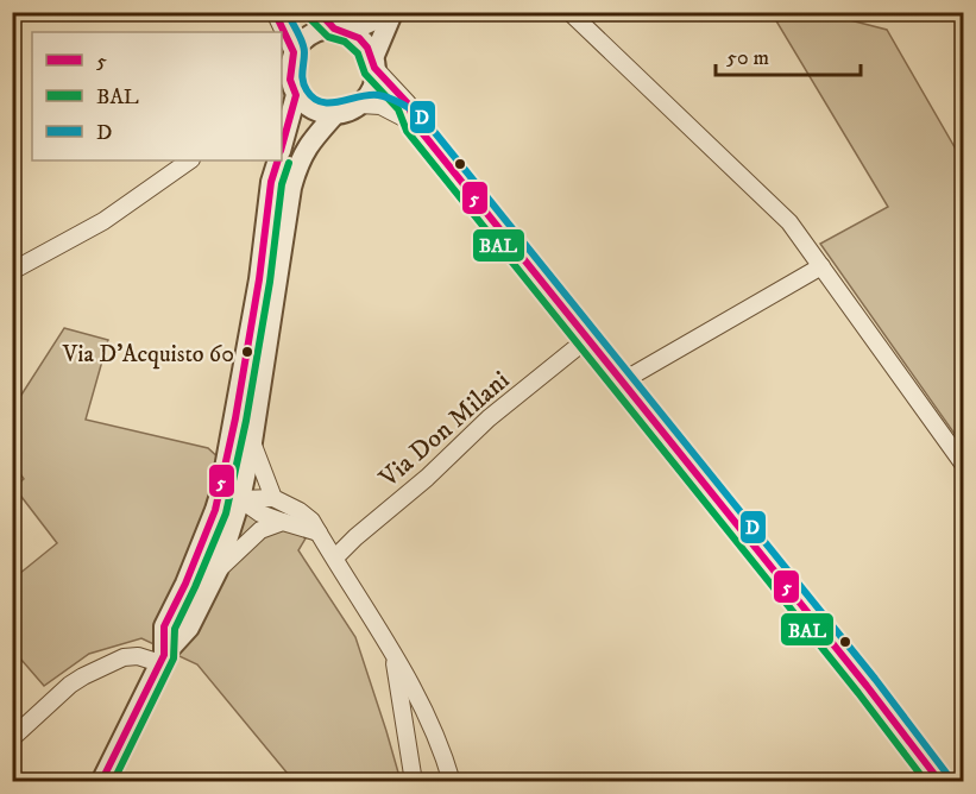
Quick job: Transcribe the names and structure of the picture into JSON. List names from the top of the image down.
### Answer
{
  "streets": {
    "street": ["Via Don Milani"]
  },
  "places": ["Via D'Acquisto 60"],
  "lines": ["transit line 5", "transit line D", "transit line BAL"],
  "legend": ["5", "BAL", "D"],
  "scale_bar": "50 m"
}
